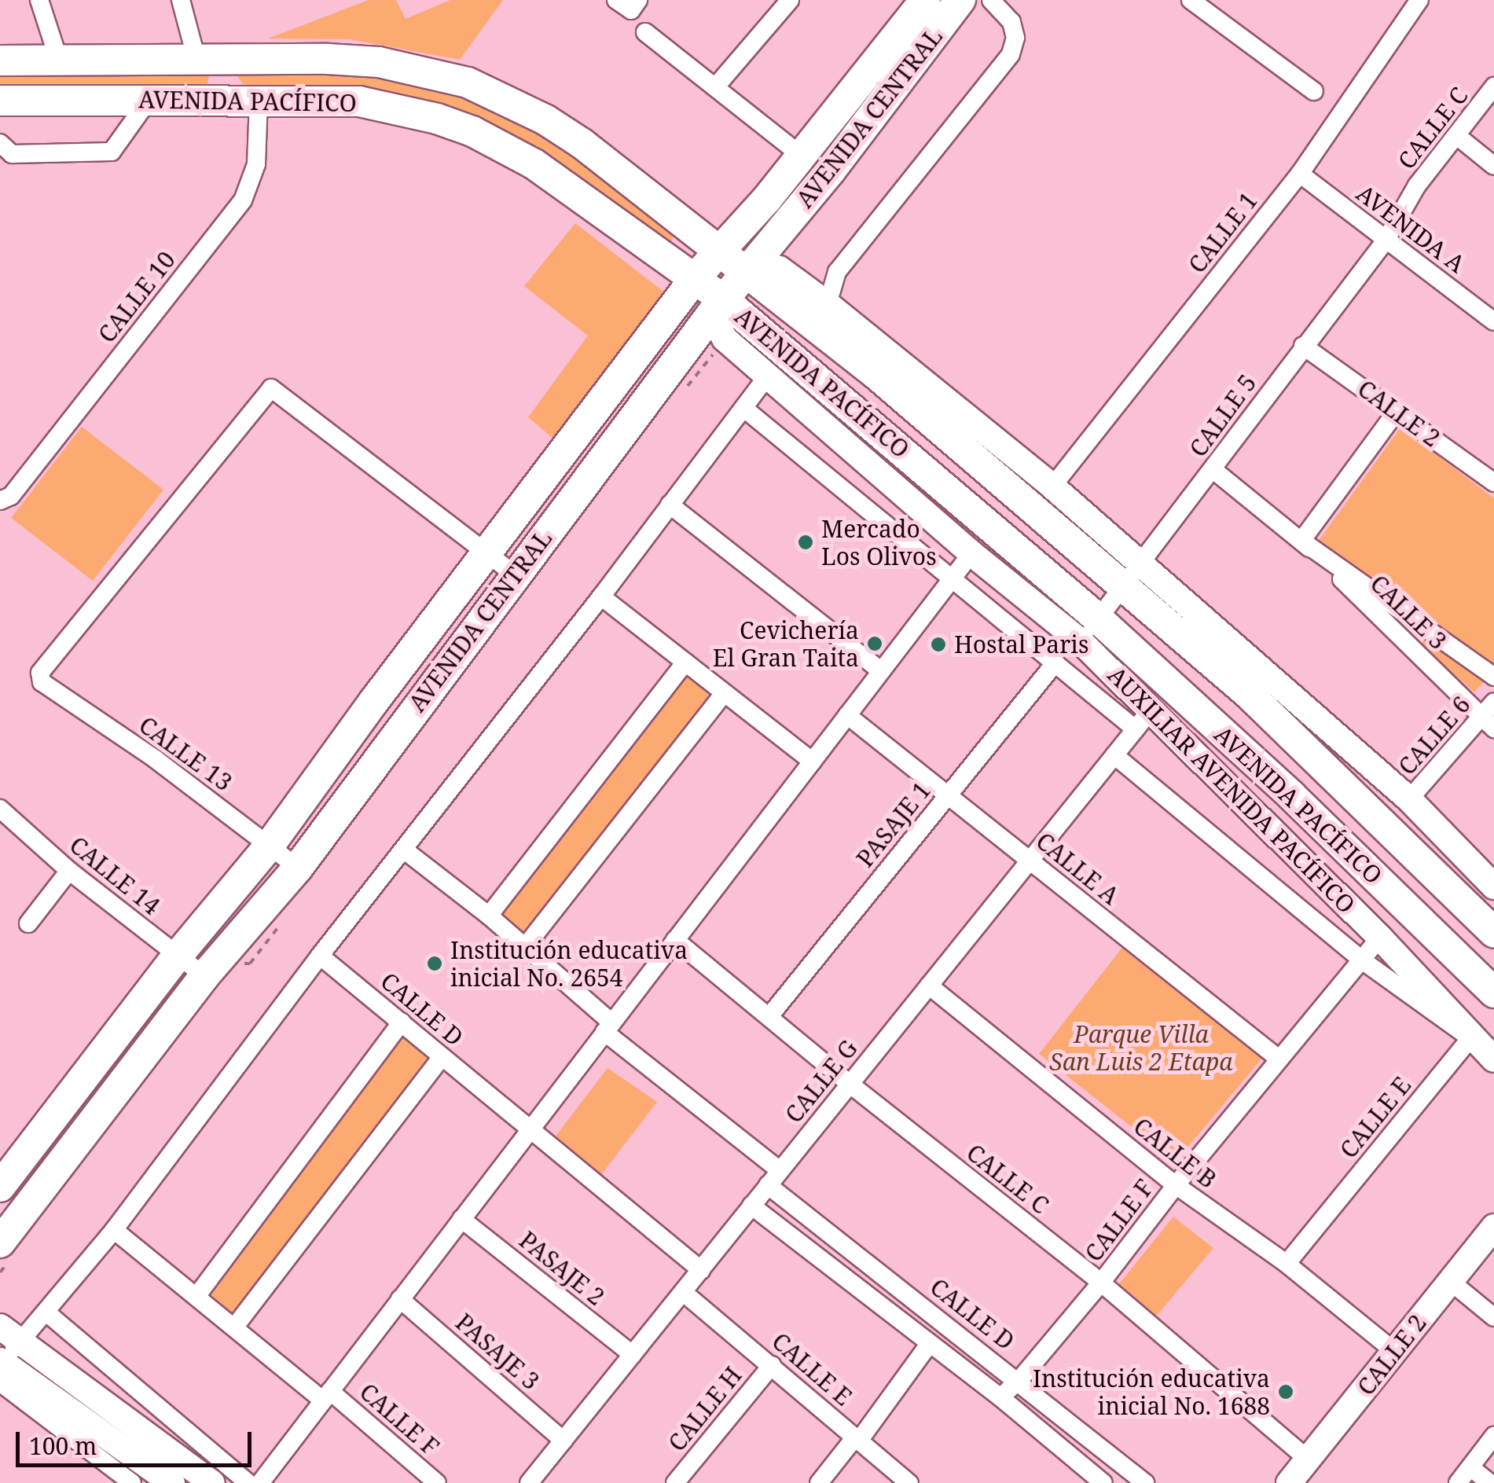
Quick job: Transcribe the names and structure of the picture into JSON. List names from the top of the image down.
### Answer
{
  "streets": {
    "main road": [
      "AVENIDA PACÍFICO",
      "AVENIDA CENTRAL",
      "CALLE 2",
      "AUXILIAR AVENIDA PACÍFICO"
    ],
    "street": [
      "CALLE C",
      "AVENIDA A",
      "CALLE 1",
      "CALLE 10",
      "CALLE 5",
      "CALLE 3",
      "CALLE 6",
      "CALLE 13",
      "PASAJE 1",
      "CALLE A",
      "CALLE 14",
      "CALLE D",
      "CALLE G",
      "CALLE E",
      "CALLE B",
      "CALLE F",
      "PASAJE 2",
      "PASAJE 3",
      "CALLE H"
    ]
  },
  "crossings": [
    ["AVENIDA PACÍFICO", "AVENIDA CENTRAL"],
    ["AVENIDA PACÍFICO", "CALLE 10"],
    ["AVENIDA PACÍFICO", "CALLE 5"],
    ["AVENIDA PACÍFICO", "AUXILIAR AVENIDA PACÍFICO"],
    ["AVENIDA CENTRAL", "CALLE 13"],
    ["AVENIDA CENTRAL", "AUXILIAR AVENIDA PACÍFICO"],
    ["AVENIDA CENTRAL", "CALLE 14"],
    ["CALLE C", "AVENIDA A"],
    ["CALLE C", "CALLE 2"],
    ["CALLE C", "CALLE 5"],
    ["CALLE C", "PASAJE 1"],
    ["CALLE C", "CALLE G"],
    ["CALLE C", "CALLE F"],
    ["AVENIDA A", "CALLE 1"],
    ["AVENIDA A", "CALLE 5"],
    ["CALLE 2", "CALLE 5"],
    ["CALLE 2", "CALLE B"],
    ["CALLE 5", "CALLE 3"],
    ["CALLE 5", "AUXILIAR AVENIDA PACÍFICO"],
    ["CALLE 3", "CALLE 6"],
    ["AUXILIAR AVENIDA PACÍFICO", "CALLE G"],
    ["AUXILIAR AVENIDA PACÍFICO", "CALLE E"],
    ["AUXILIAR AVENIDA PACÍFICO", "CALLE F"],
    ["PASAJE 1", "CALLE A"],
    ["CALLE A", "CALLE G"],
    ["CALLE A", "CALLE F"],
    ["CALLE D", "CALLE G"],
    ["CALLE D", "CALLE F"],
    ["CALLE G", "CALLE E"],
    ["CALLE G", "CALLE B"],
    ["CALLE G", "PASAJE 2"],
    ["CALLE G", "PASAJE 3"],
    ["CALLE E", "CALLE B"],
    ["CALLE E", "CALLE H"],
    ["CALLE B", "CALLE F"]
  ],
  "parks": ["Parque Villa San Luis 2 Etapa"],
  "places": [
    "Mercado Los Olivos",
    "Cevichería El Gran Taita",
    "Hostal Paris",
    "Institución educativa inicial No. 2654",
    "Institución educativa inicial No. 1688"
  ],
  "scale_bar": "100 m"
}
